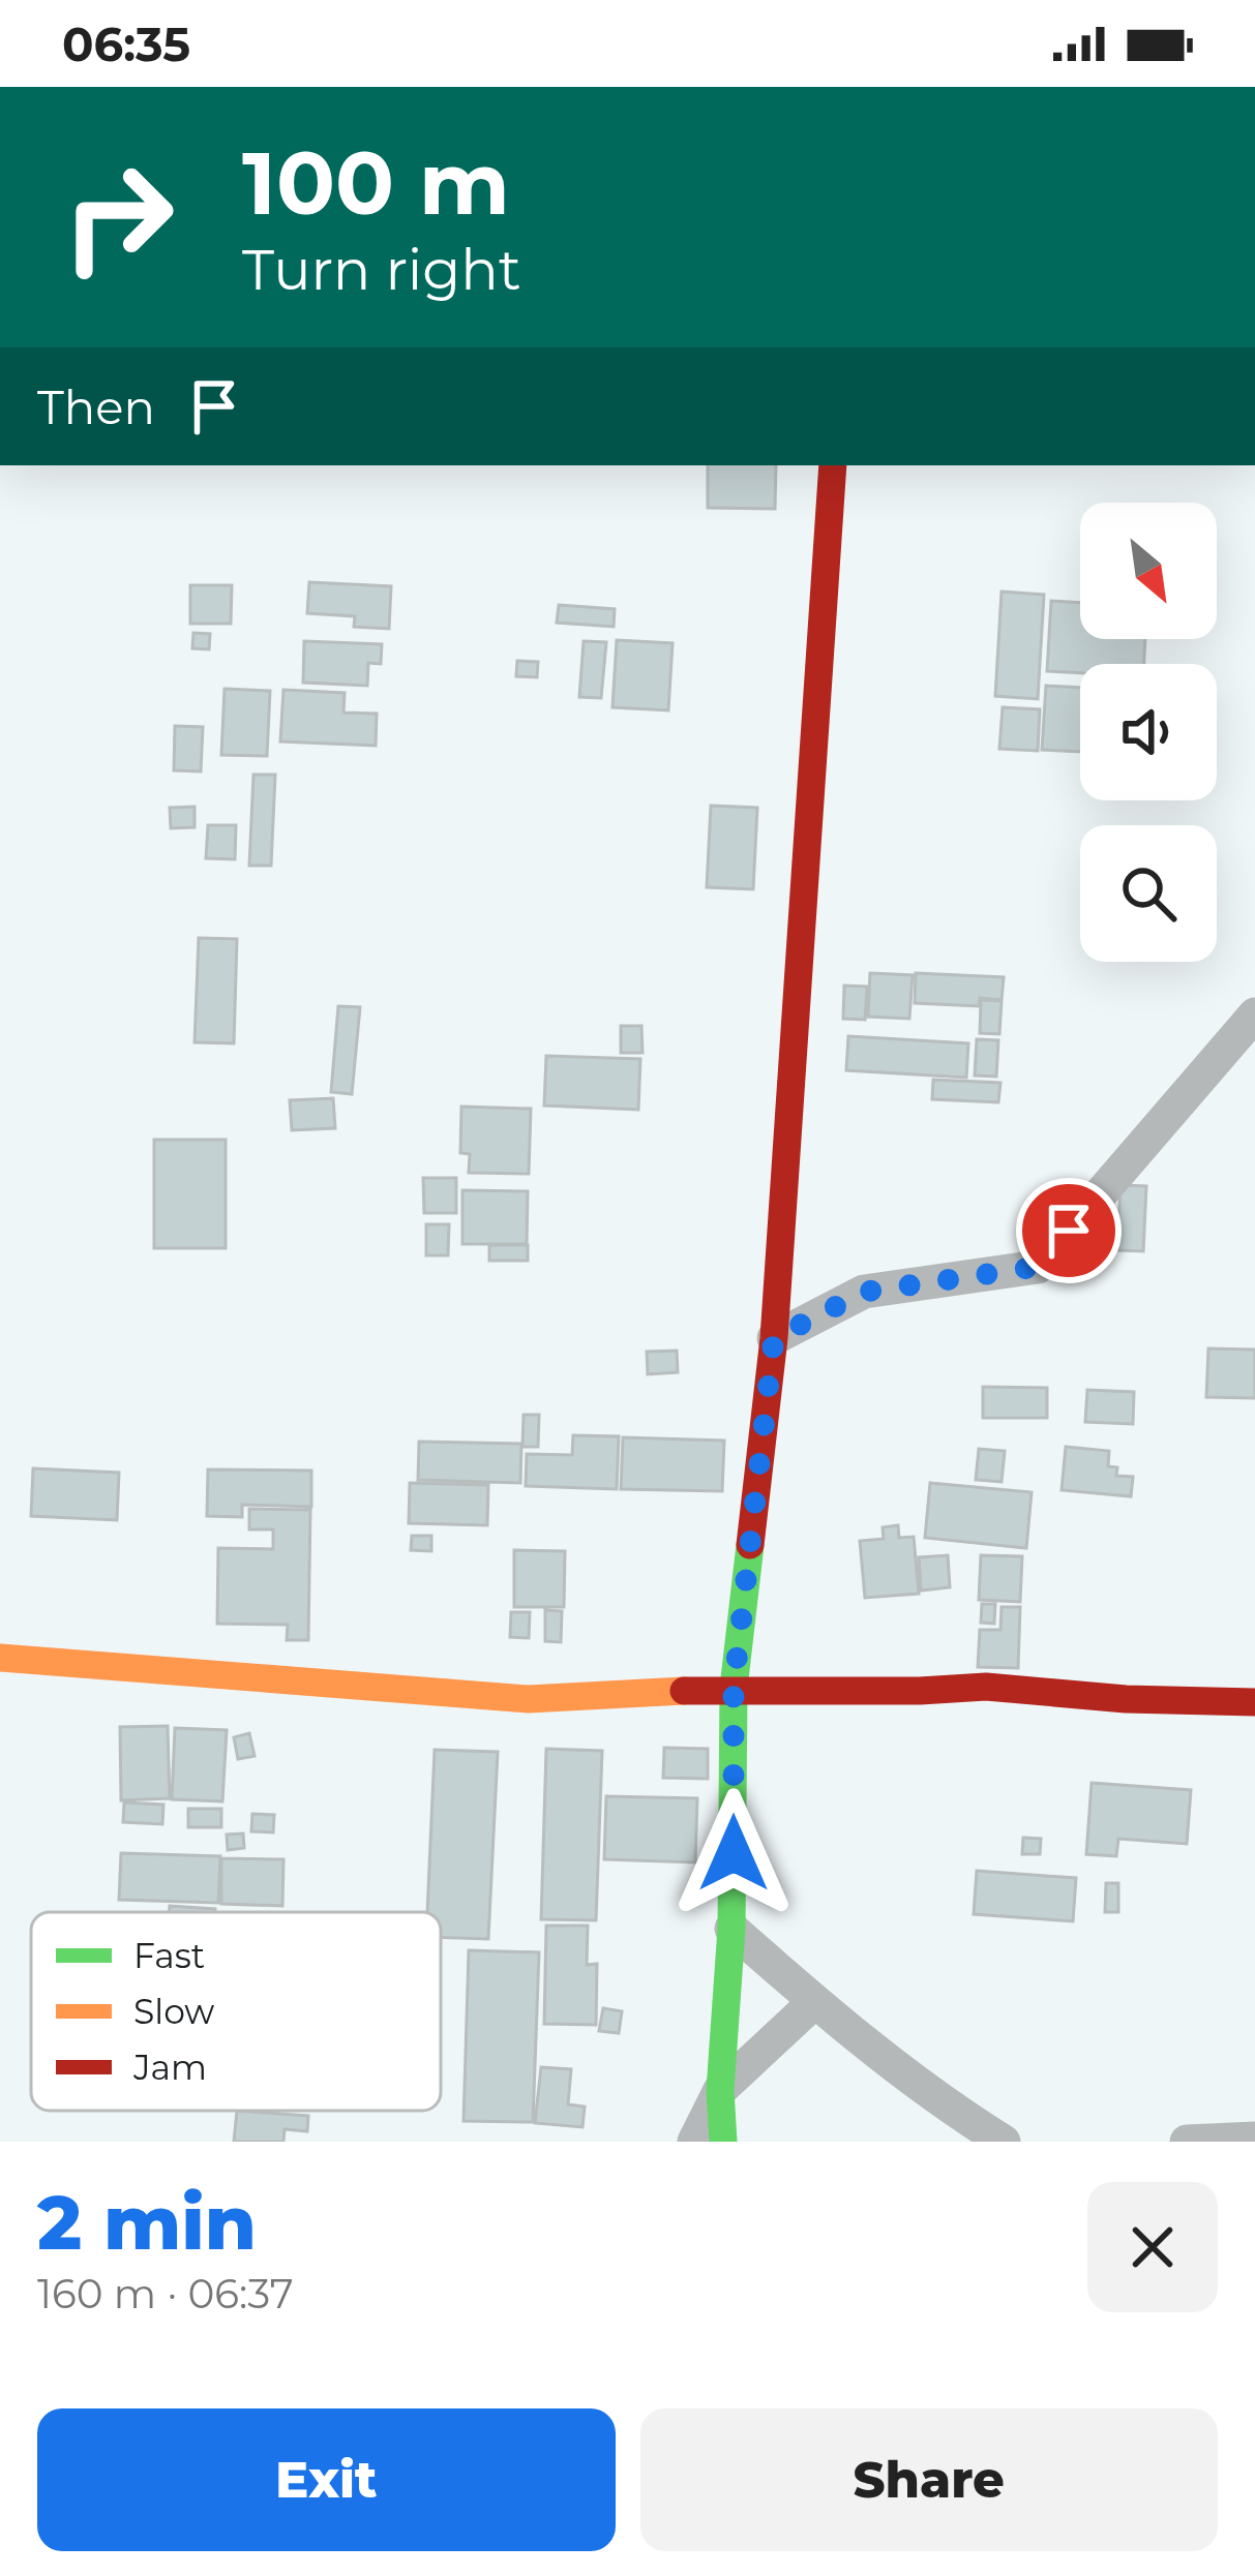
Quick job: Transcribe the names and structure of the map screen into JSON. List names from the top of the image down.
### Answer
{
  "legend": ["Fast", "Slow", "Jam"],
  "north": "bottom right",
  "page": {
    "status": "06:35",
    "turn": ["100 m", "Turn right"],
    "then": "Then",
    "heading": ["2 min", "160 m · 06:37"],
    "buttons": ["Exit", "Share"]
  }
}
